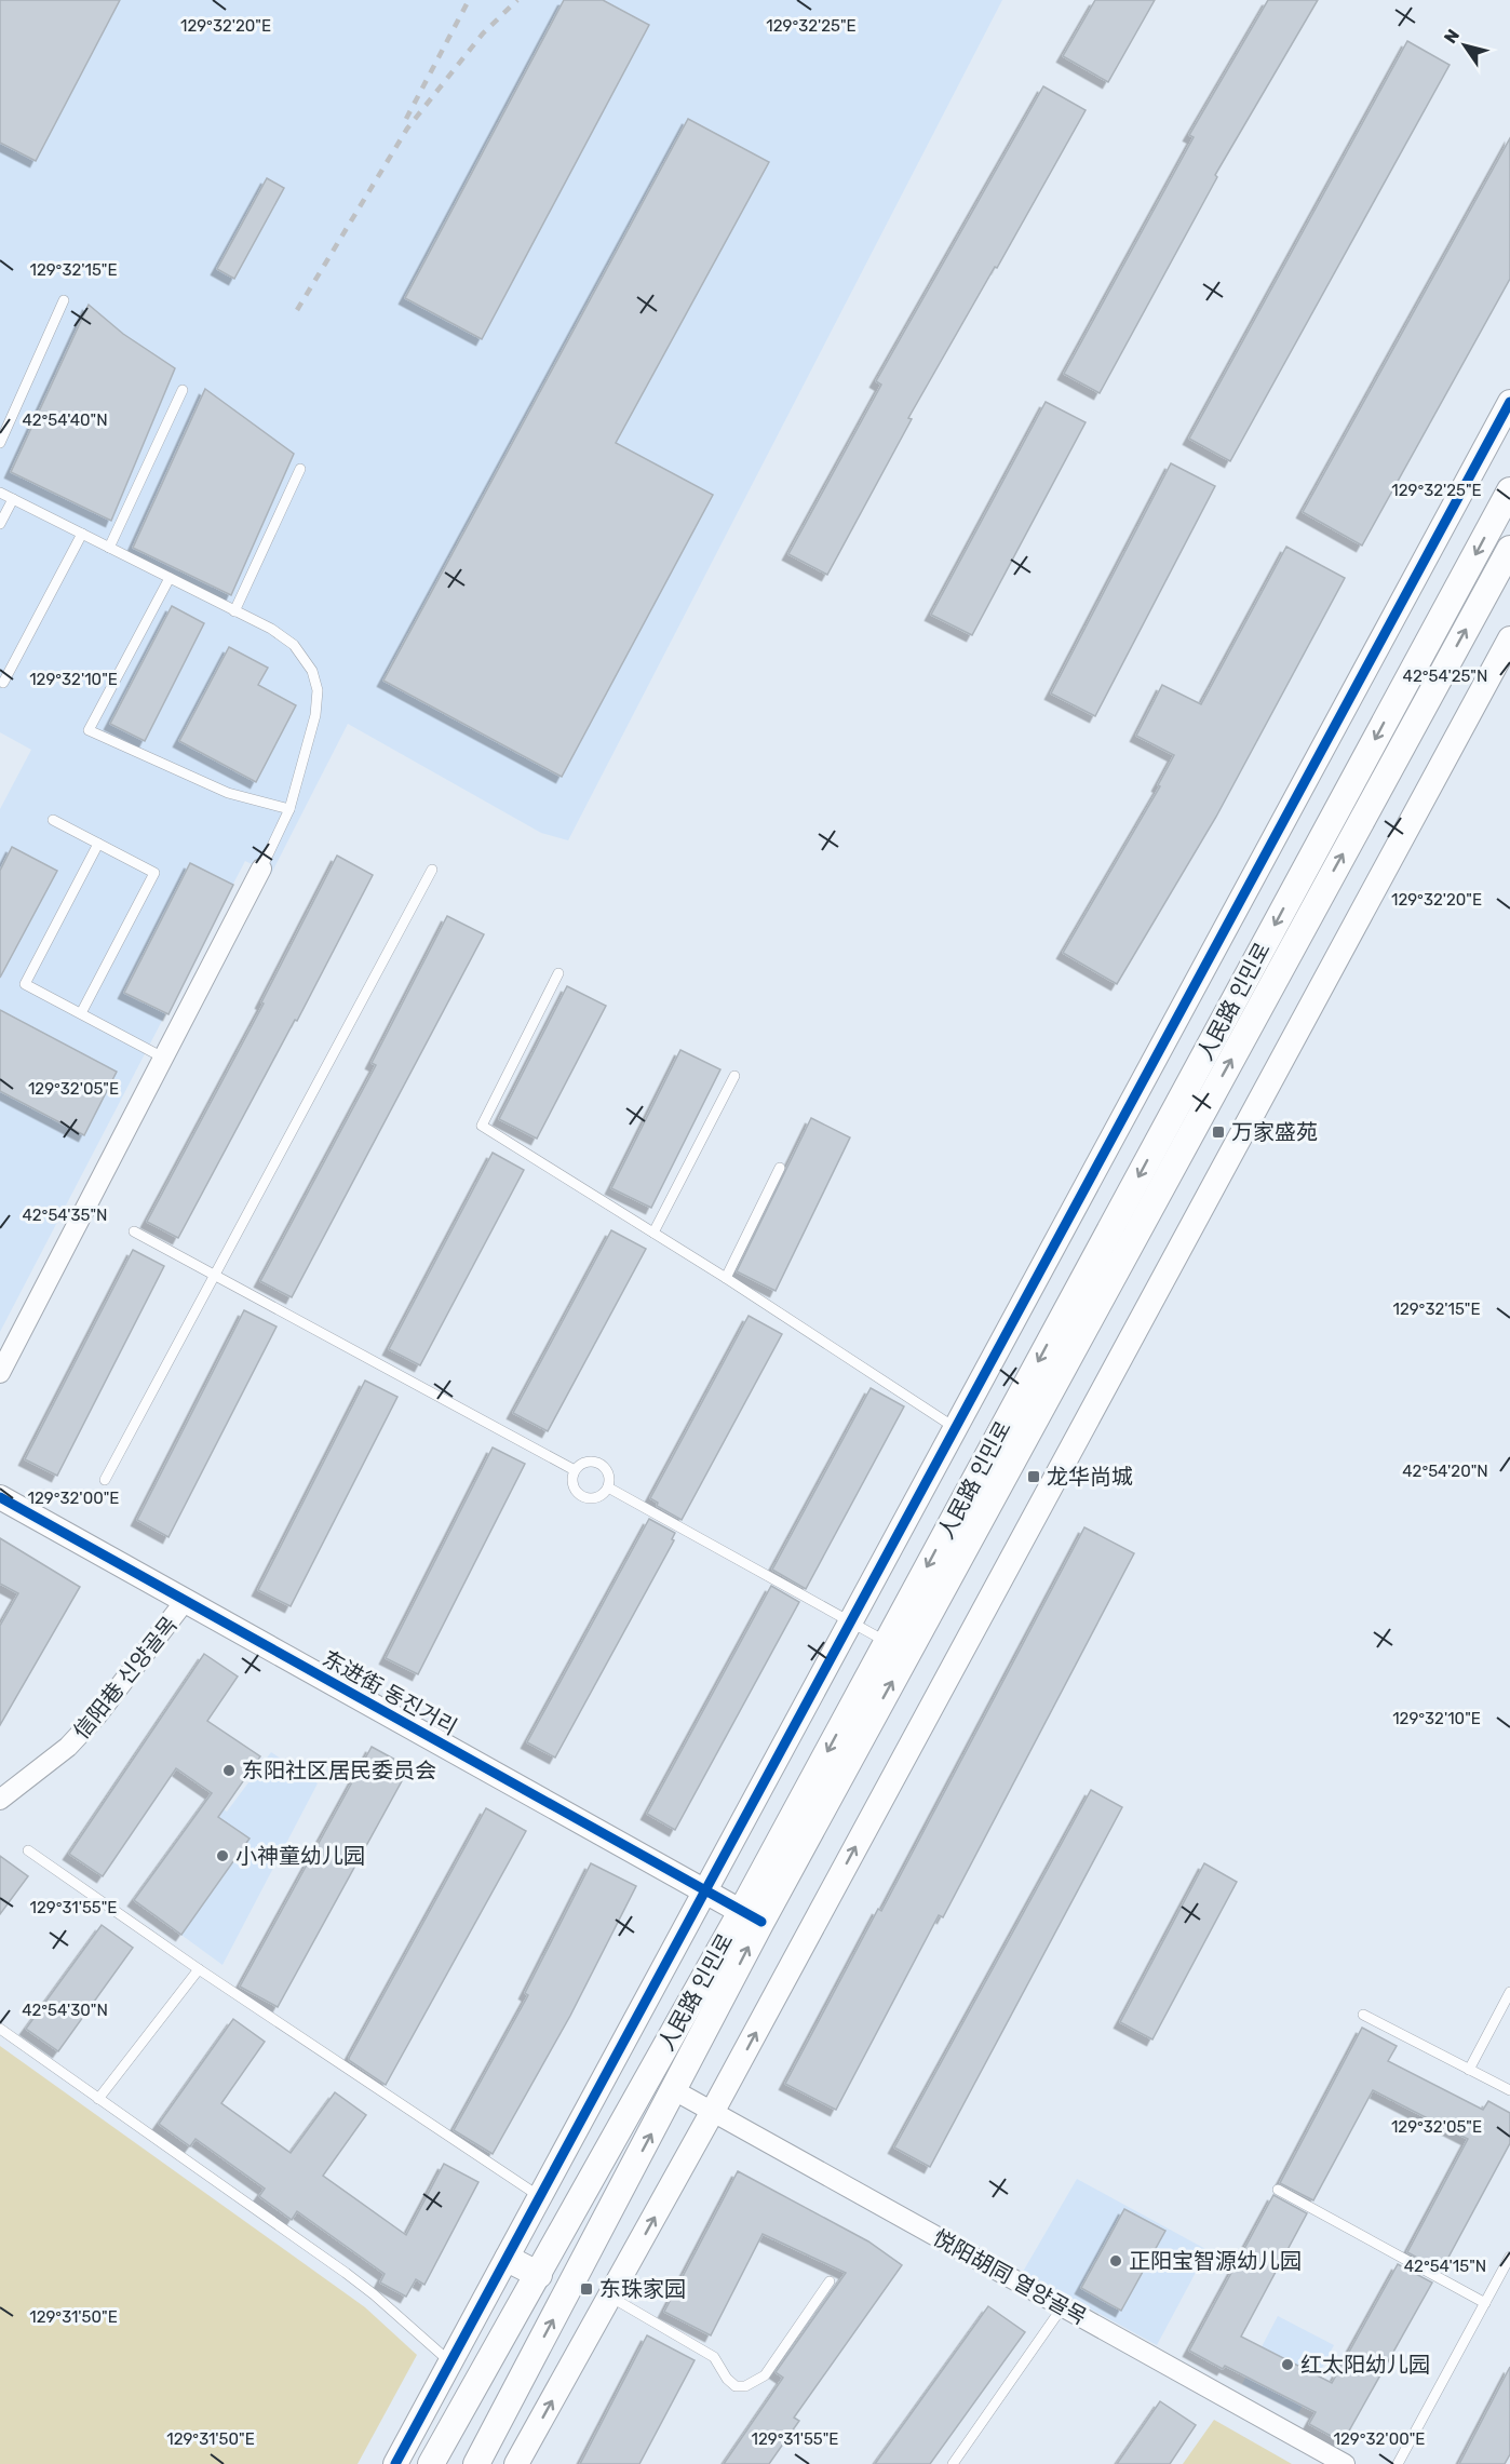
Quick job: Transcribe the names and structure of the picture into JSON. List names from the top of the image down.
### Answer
{
  "streets": {
    "main road": ["人民路 인민로"],
    "street": ["信阳巷 신양골목", "东进街 동진거리", "悦阳胡同 열양골목"]
  },
  "crossings": [
    ["人民路 인민로", "东进街 동진거리"],
    ["人民路 인민로", "悦阳胡同 열양골목"],
    ["信阳巷 신양골목", "东进街 동진거리"]
  ],
  "places": {
    "transit": ["万家盛苑", "龙华尚城", "东珠家园"],
    "other": [
      "东阳社区居民委员会",
      "小神童幼儿园",
      "正阳宝智源幼儿园",
      "红太阳幼儿园"
    ]
  },
  "north": "top left",
  "coordinates": [
    "129°32'20\"E",
    "129°32'25\"E",
    "129°32'15\"E",
    "42°54'40\"N",
    "42°54'25\"N",
    "129°32'10\"E",
    "129°32'05\"E",
    "42°54'35\"N",
    "42°54'20\"N",
    "129°32'00\"E",
    "129°31'55\"E",
    "42°54'30\"N",
    "42°54'15\"N",
    "129°31'50\"E"
  ]
}
